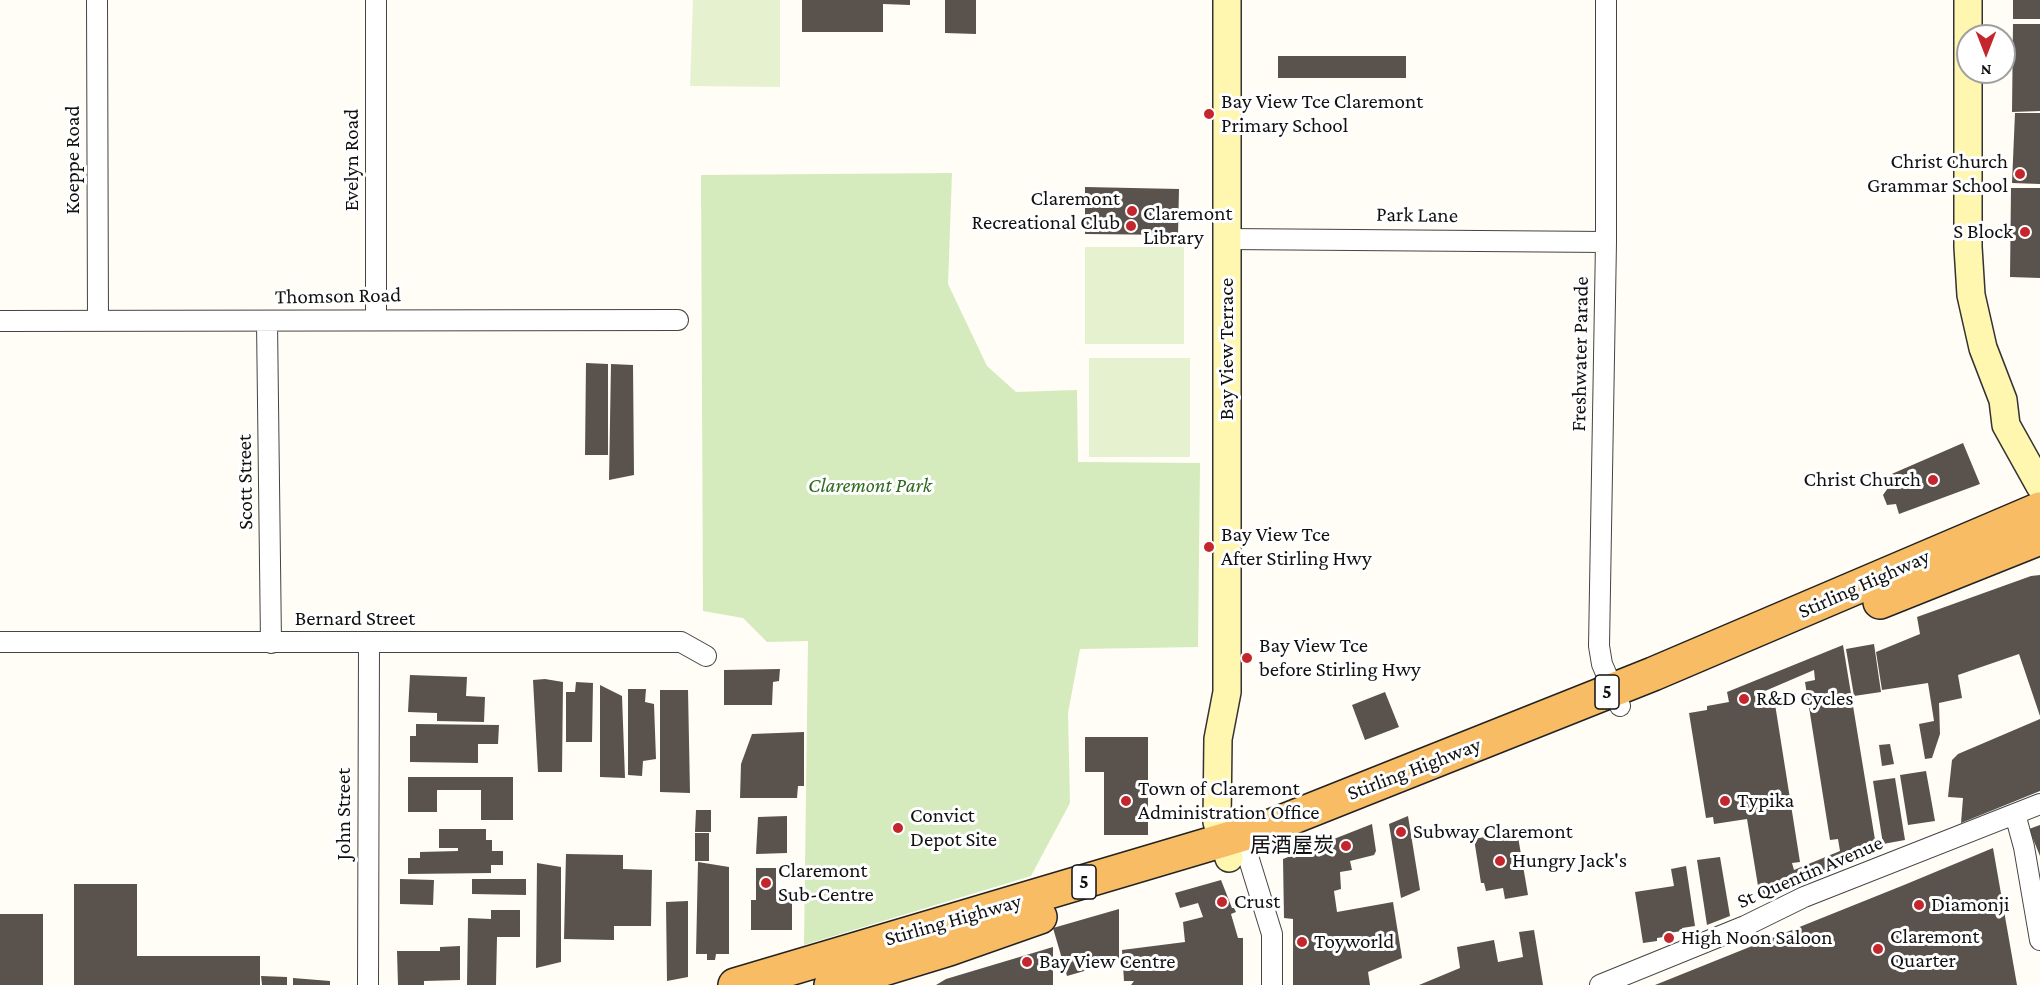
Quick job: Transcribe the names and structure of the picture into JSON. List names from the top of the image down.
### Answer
{
  "streets": {
    "highway": ["Stirling Highway", "5"],
    "main road": ["Bay View Terrace"],
    "street": [
      "Koeppe Road",
      "Evelyn Road",
      "Park Lane",
      "Thomson Road",
      "Freshwater Parade",
      "Scott Street",
      "Bernard Street",
      "John Street",
      "St Quentin Avenue"
    ]
  },
  "crossings": [
    ["Koeppe Road", "Thomson Road"],
    ["Evelyn Road", "Thomson Road"],
    ["Park Lane", "Bay View Terrace"],
    ["Park Lane", "Freshwater Parade"],
    ["Thomson Road", "Scott Street"],
    ["Bay View Terrace", "Stirling Highway"],
    ["Freshwater Parade", "Stirling Highway"],
    ["Scott Street", "Bernard Street"],
    ["Bernard Street", "John Street"]
  ],
  "parks": ["Claremont Park"],
  "places": [
    "Bay View Tce Claremont Primary School",
    "Christ Church Grammar School",
    "Claremont Recreational Club",
    "Claremont Library",
    "S Block",
    "Christ Church",
    "Bay View Tce After Stirling Hwy",
    "Bay View Tce before Stirling Hwy",
    "R&D Cycles",
    "Town of Claremont Administration Office",
    "Typika",
    "Convict Depot Site",
    "Subway Claremont",
    "居酒屋炭",
    "Hungry Jack's",
    "Claremont Sub-Centre",
    "Crust",
    "Diamonji",
    "High Noon Saloon",
    "Toyworld",
    "Claremont Quarter",
    "Bay View Centre"
  ],
  "north": "bottom"
}
